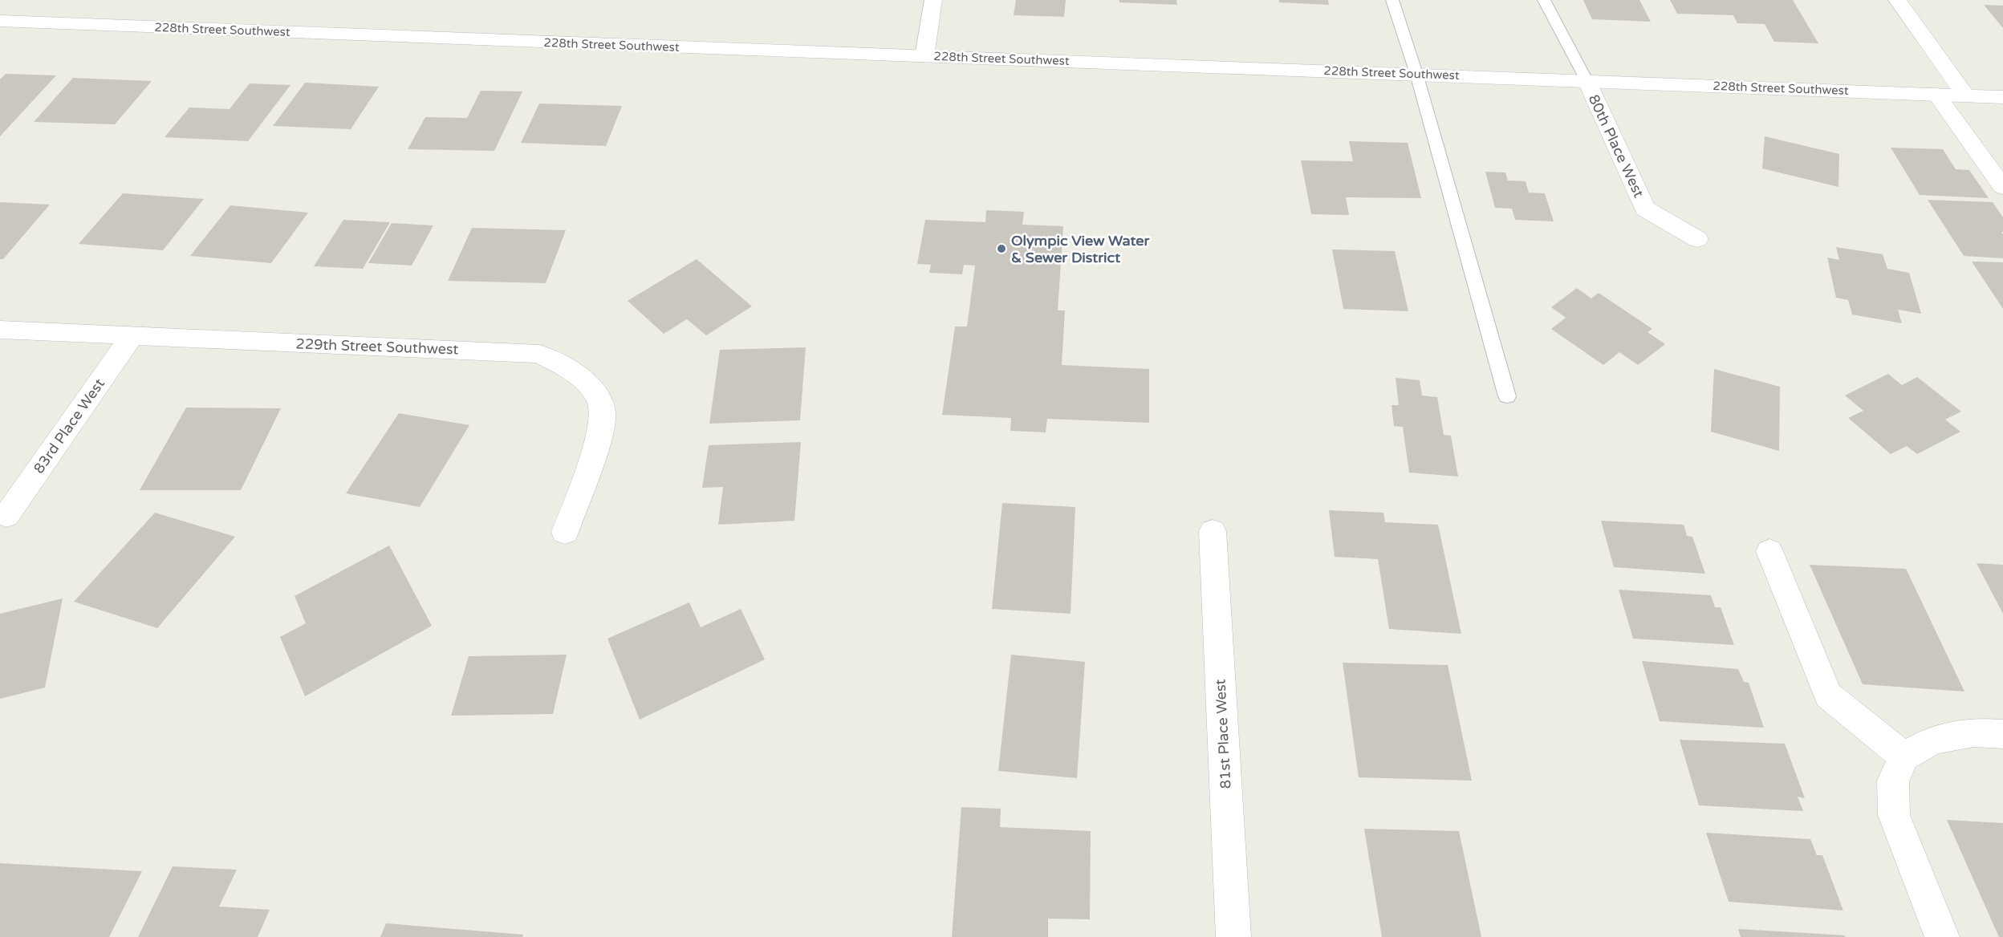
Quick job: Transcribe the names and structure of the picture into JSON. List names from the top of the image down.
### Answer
{
  "streets": {
    "street": [
      "228th Street Southwest",
      "80th Place West",
      "229th Street Southwest",
      "83rd Place West",
      "81st Place West"
    ]
  },
  "crossings": [
    ["228th Street Southwest", "80th Place West"],
    ["229th Street Southwest", "83rd Place West"]
  ],
  "places": ["Olympic View Water & Sewer District"]
}
